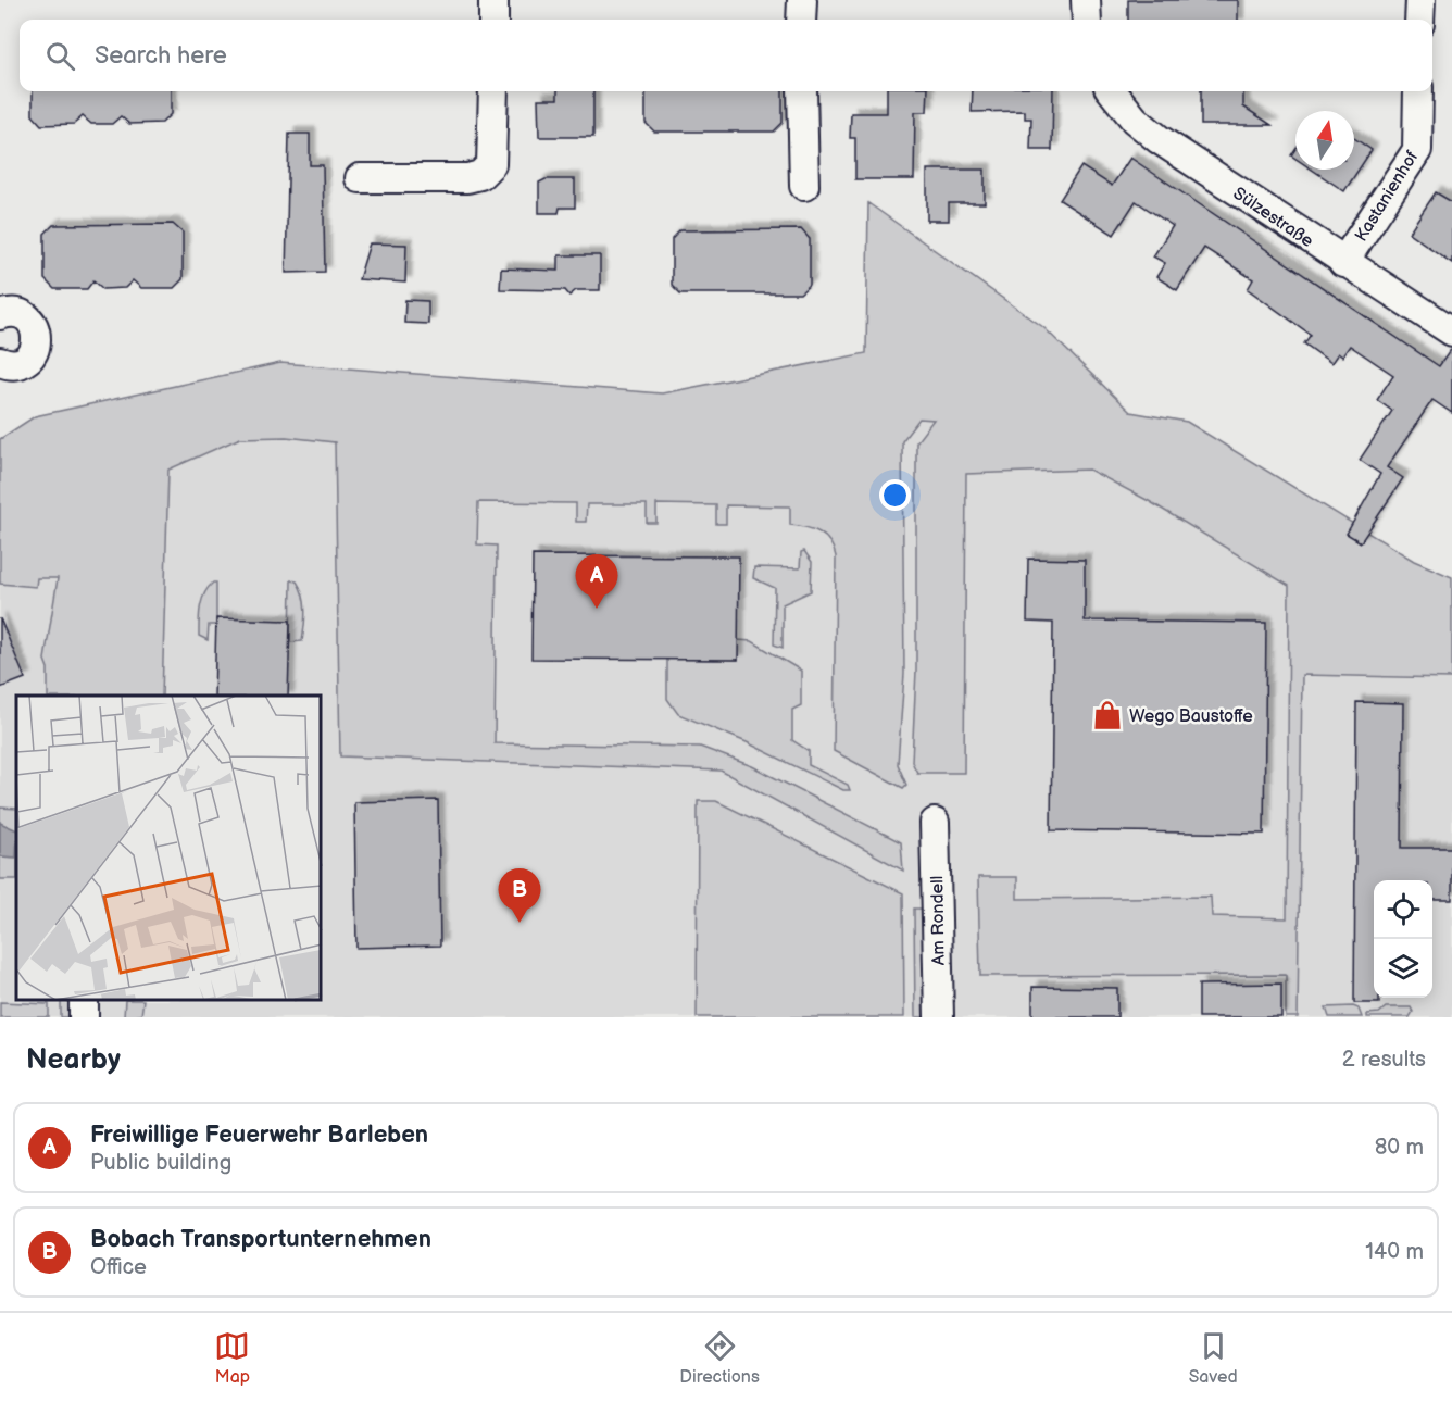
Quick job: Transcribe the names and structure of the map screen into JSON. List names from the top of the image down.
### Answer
{
  "streets": {
    "street": ["Kastanienhof", "Sülzestraße", "Am Rondell"]
  },
  "crossings": [
    ["Kastanienhof", "Sülzestraße"]
  ],
  "places": {
    "shop": ["Wego Baustoffe"]
  },
  "north": "top",
  "page": {
    "search": "Search here",
    "pins": ["A", "B"],
    "heading": ["Nearby", "2 results"],
    "list": [
      {
        "mark": "A",
        "name": "Freiwillige Feuerwehr Barleben",
        "note": "Public building",
        "value": "80 m"
      },
      {
        "mark": "B",
        "name": "Bobach Transportunternehmen",
        "note": "Office",
        "value": "140 m"
      }
    ],
    "nav": ["Map", "Directions", "Saved"]
  }
}
